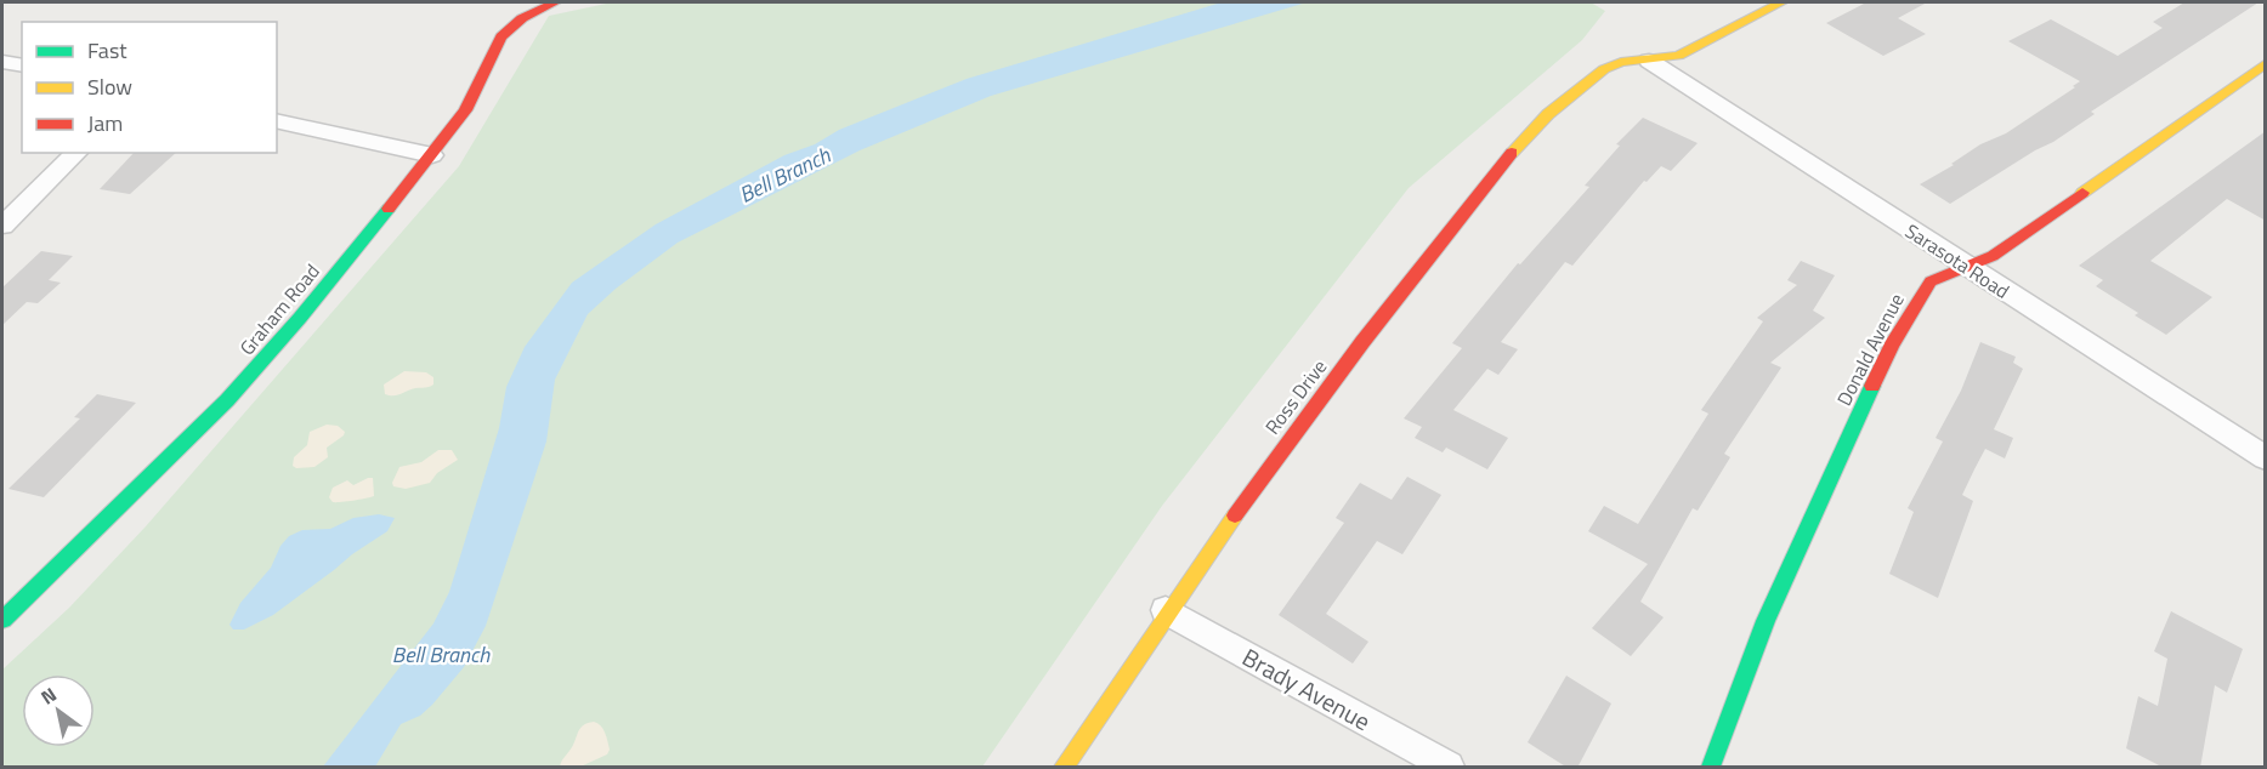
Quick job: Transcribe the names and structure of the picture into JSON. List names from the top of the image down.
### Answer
{
  "streets": {
    "street": [
      "Sarasota Road",
      "Graham Road",
      "Donald Avenue",
      "Ross Drive",
      "Brady Avenue"
    ]
  },
  "crossings": [
    ["Sarasota Road", "Donald Avenue"],
    ["Sarasota Road", "Ross Drive"],
    ["Ross Drive", "Brady Avenue"]
  ],
  "water": ["Bell Branch"],
  "legend": ["Fast", "Slow", "Jam"],
  "north": "top left"
}
